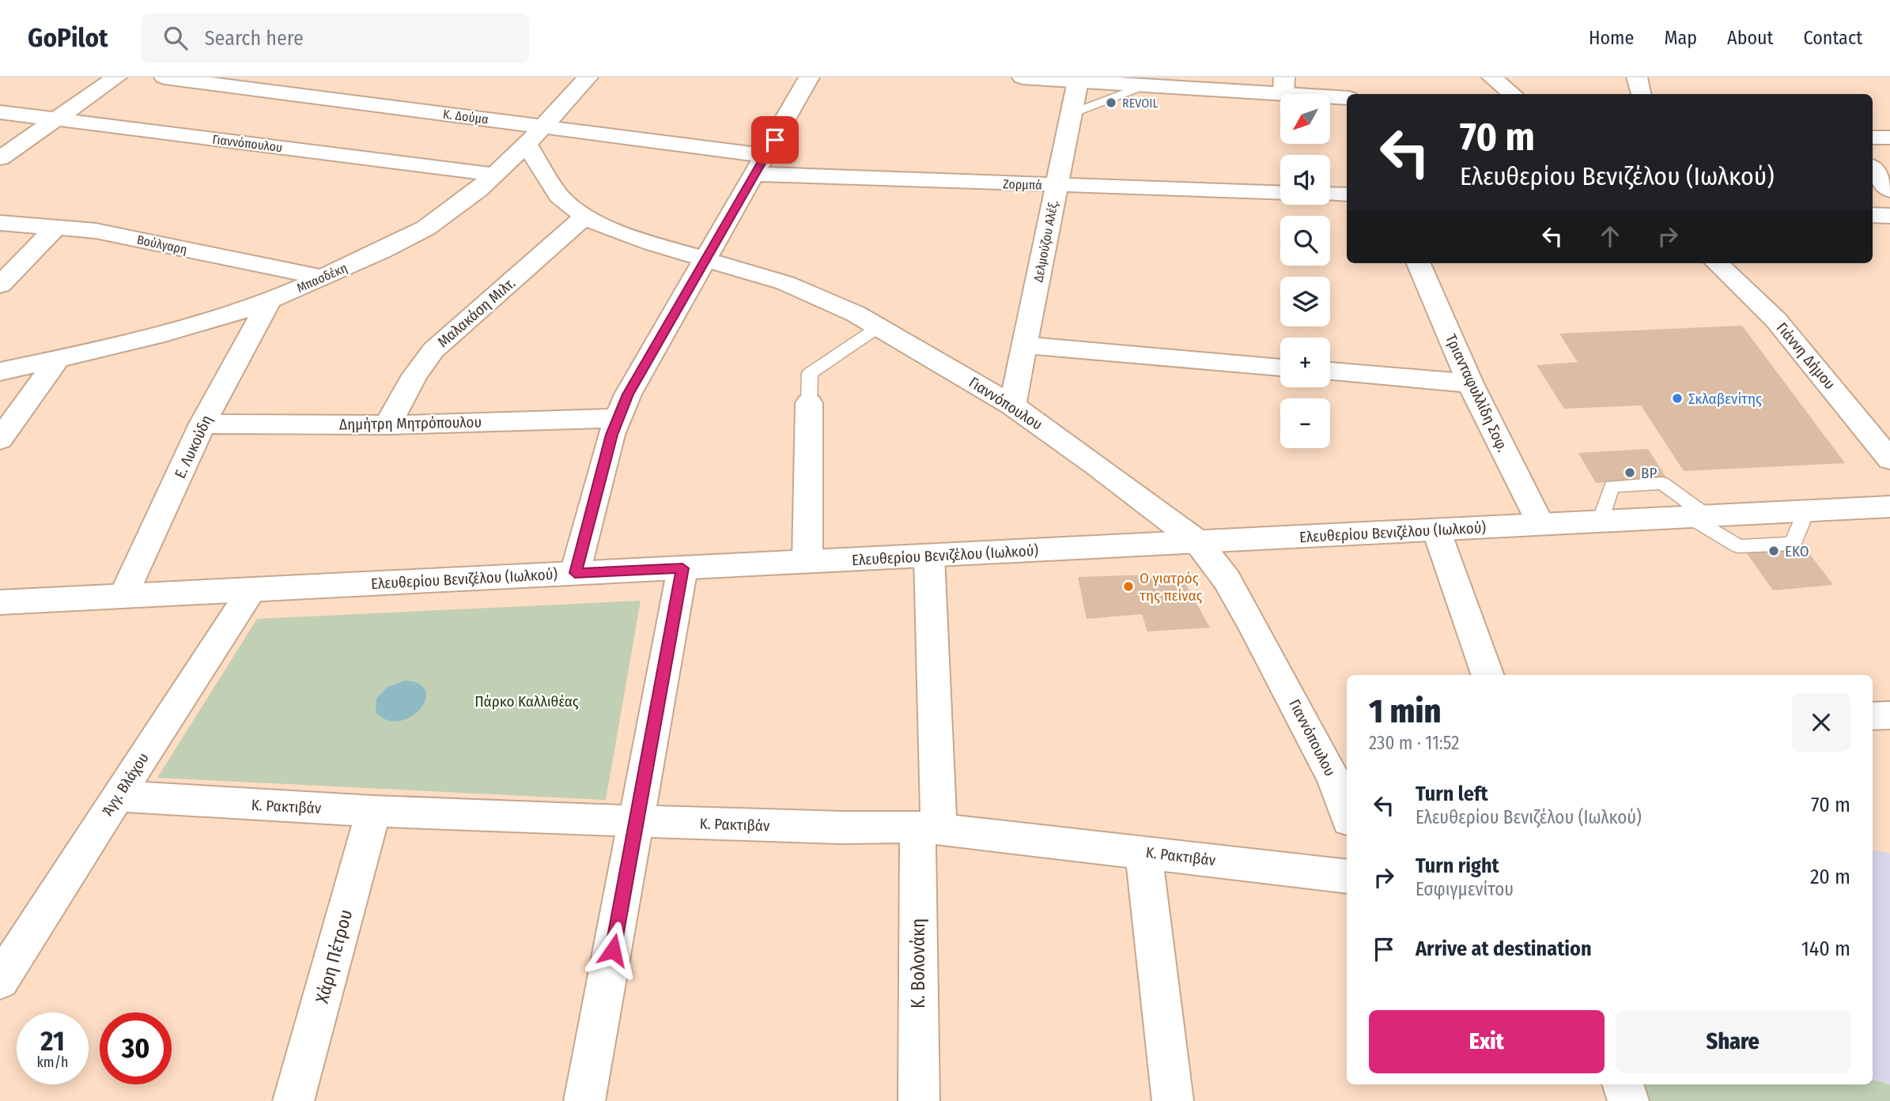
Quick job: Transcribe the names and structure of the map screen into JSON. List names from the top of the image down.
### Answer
{
  "streets": {
    "street": [
      "Κ. Δούμα",
      "Γιαννόπουλου",
      "Ζορμπά",
      "Δελμούζου Αλέξ.",
      "Βούλγαρη",
      "Μπασδέκη",
      "Μαλακάση Μιλτ.",
      "Γιάννη Δήμου",
      "Τριανταφυλλίδη Σοφ.",
      "Δημήτρη Μητρόπουλου",
      "Ε. Λυκούδη",
      "Ελευθερίου Βενιζέλου (Ιωλκού)",
      "Άγγ. Βλάχου",
      "Κ. Ρακτιβάν",
      "Χάρη Πέτρου",
      "Κ. Βολονάκη"
    ]
  },
  "crossings": [
    ["Κ. Δούμα", "Γιαννόπουλου"],
    ["Κ. Δούμα", "Ζορμπά"],
    ["Κ. Δούμα", "Μπασδέκη"],
    ["Γιαννόπουλου", "Δελμούζου Αλέξ."],
    ["Γιαννόπουλου", "Μπασδέκη"],
    ["Γιαννόπουλου", "Μαλακάση Μιλτ."],
    ["Γιαννόπουλου", "Ελευθερίου Βενιζέλου (Ιωλκού)"],
    ["Ζορμπά", "Δελμούζου Αλέξ."],
    ["Βούλγαρη", "Μπασδέκη"],
    ["Μπασδέκη", "Ε. Λυκούδη"],
    ["Μαλακάση Μιλτ.", "Δημήτρη Μητρόπουλου"],
    ["Τριανταφυλλίδη Σοφ.", "Ελευθερίου Βενιζέλου (Ιωλκού)"],
    ["Δημήτρη Μητρόπουλου", "Ε. Λυκούδη"],
    ["Ε. Λυκούδη", "Ελευθερίου Βενιζέλου (Ιωλκού)"],
    ["Ελευθερίου Βενιζέλου (Ιωλκού)", "Άγγ. Βλάχου"],
    ["Ελευθερίου Βενιζέλου (Ιωλκού)", "Κ. Βολονάκη"],
    ["Άγγ. Βλάχου", "Κ. Ρακτιβάν"],
    ["Κ. Ρακτιβάν", "Χάρη Πέτρου"],
    ["Κ. Ρακτιβάν", "Κ. Βολονάκη"]
  ],
  "parks": ["Πάρκο Καλλιθέας"],
  "places": [
    "REVOIL",
    "Σκλαβενίτης",
    "BP",
    "EKO",
    "Ο γιατρός της πείνας"
  ],
  "north": "bottom left",
  "page": {
    "header": "GoPilot",
    "search": "Search here",
    "nav": [
      "Home",
      "Map",
      "About",
      "Contact"
    ],
    "map_buttons": ["+", "−"],
    "turn": ["70 m", "Ελευθερίου Βενιζέλου (Ιωλκού)"],
    "heading": ["1 min", "230 m · 11:52"],
    "list": [
      {
        "name": "Turn left",
        "note": "Ελευθερίου Βενιζέλου (Ιωλκού)",
        "value": "70 m"
      },
      {
        "name": "Turn right",
        "note": "Εσφιγμενίτου",
        "value": "20 m"
      },
      {
        "name": "Arrive at destination",
        "value": "140 m"
      }
    ],
    "buttons": ["Exit", "Share"],
    "speed": "21 km/h",
    "limit": "30"
  }
}
